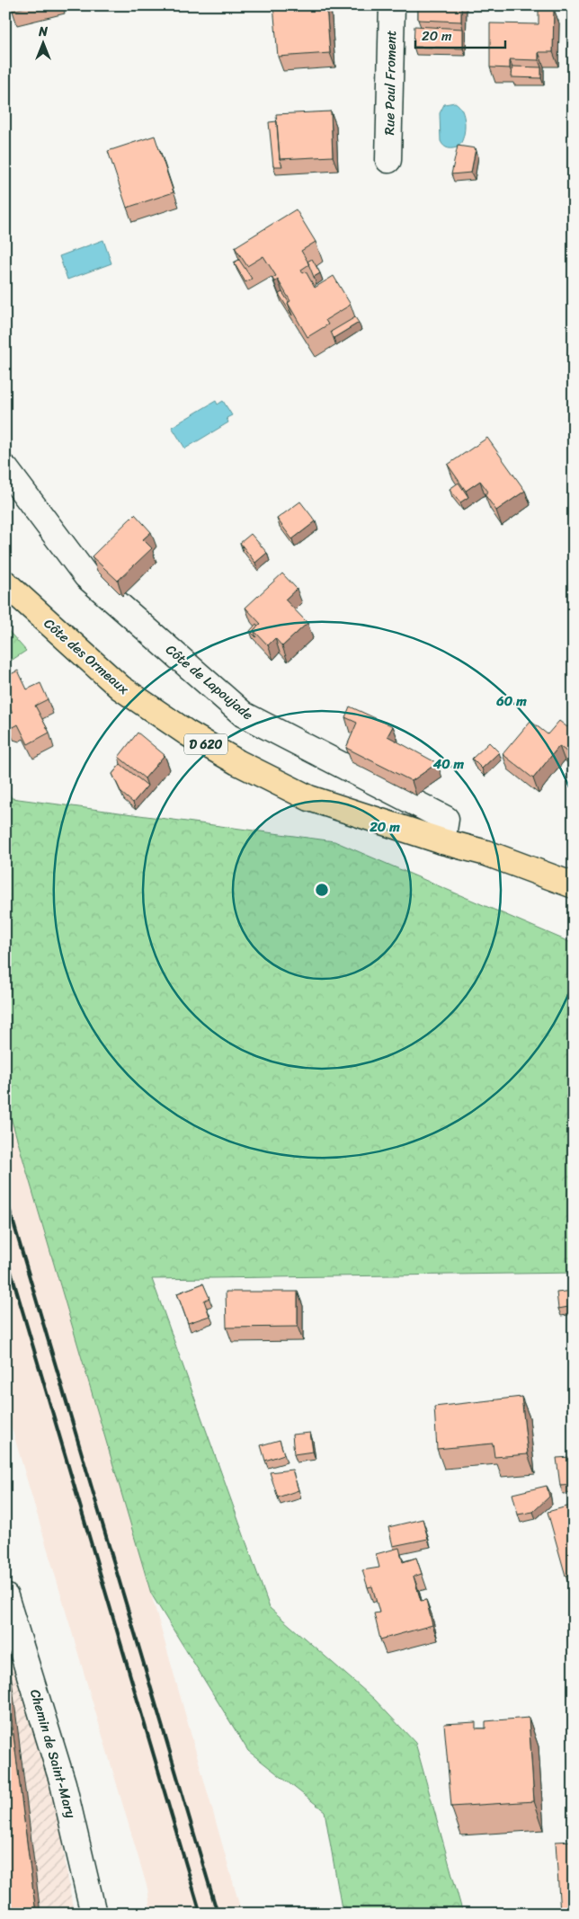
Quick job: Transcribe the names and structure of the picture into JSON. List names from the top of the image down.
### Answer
{
  "streets": {
    "main road": ["Côte des Ormeaux", "D 620"],
    "street": ["Rue Paul Froment", "Côte de Lapoujade", "Chemin de Saint-Mary"]
  },
  "crossings": [
    ["Côte des Ormeaux", "Côte de Lapoujade"],
    ["Côte des Ormeaux", "D 620"],
    ["Côte de Lapoujade", "D 620"]
  ],
  "scale_bar": "20 m",
  "north": "top",
  "rings": ["60 m", "40 m", "20 m"]
}
